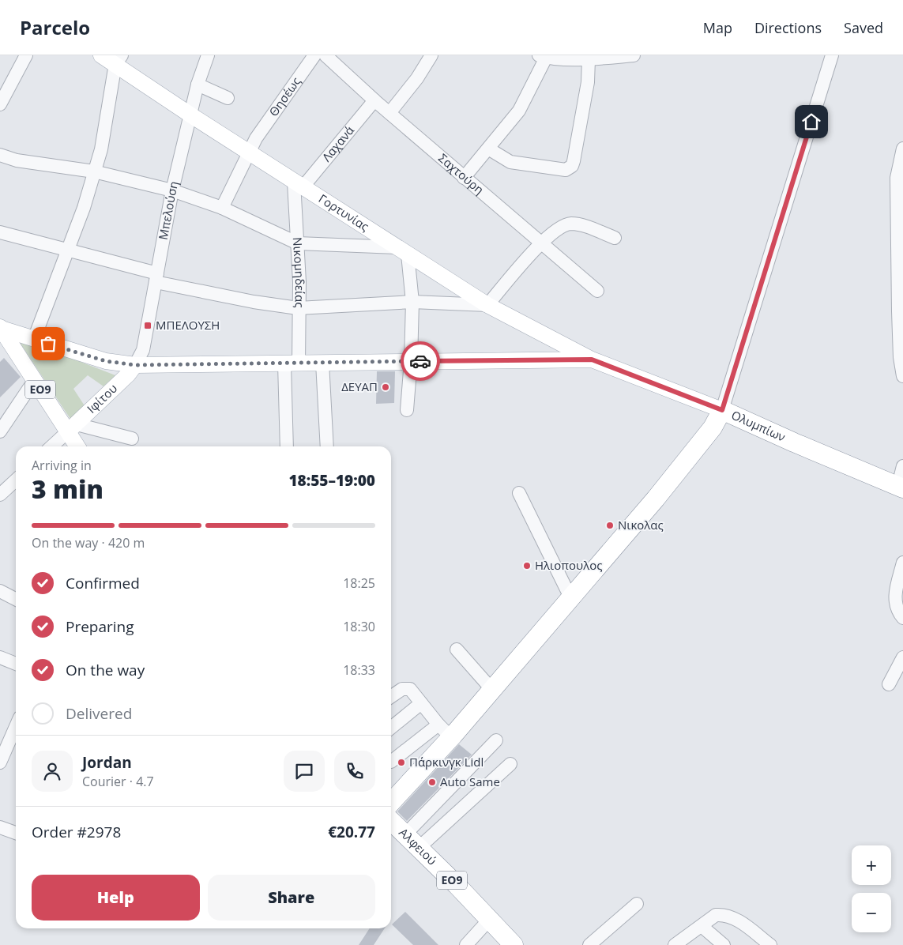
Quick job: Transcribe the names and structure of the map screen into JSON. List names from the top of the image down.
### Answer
{
  "streets": {
    "highway": ["ΕΟ9", "Ολυμπίων", "Αλφειού"],
    "main road": ["Γορτυνίας", "Ιφίτου"],
    "street": [
      "Θησέως",
      "Λαχανά",
      "Σαχτούρη",
      "Μπελούση",
      "Νικομηδείας"
    ]
  },
  "crossings": [
    ["Θησέως", "Γορτυνίας"],
    ["Λαχανά", "Σαχτούρη"],
    ["Λαχανά", "Γορτυνίας"],
    ["Λαχανά", "Νικομηδείας"],
    ["Μπελούση", "Γορτυνίας"],
    ["Μπελούση", "Ιφίτου"],
    ["Μπελούση", "Ολυμπίων"],
    ["Γορτυνίας", "Νικομηδείας"],
    ["Γορτυνίας", "Ολυμπίων"],
    ["Νικομηδείας", "Ολυμπίων"],
    ["ΕΟ9", "Ιφίτου"],
    ["ΕΟ9", "Ολυμπίων"],
    ["Ιφίτου", "Ολυμπίων"]
  ],
  "places": {
    "transit": ["ΜΠΕΛΟΥΣΗ"],
    "other": [
      "ΔΕΥΑΠ",
      "Νικολας",
      "Ηλιοπουλος",
      "Πάρκινγκ Lidl",
      "Auto Same"
    ]
  },
  "page": {
    "header": "Parcelo",
    "nav": ["Map", "Directions", "Saved"],
    "heading": ["3 min", "Arriving in", "18:55–19:00"],
    "panel": [
      "Jordan",
      "Courier · 4.7",
      "Order #2978",
      "€20.77"
    ],
    "bar": "On the way · 420 m",
    "list": [
      ["Confirmed", "18:25"],
      ["Preparing", "18:30"],
      ["On the way", "18:33"],
      "Delivered"
    ],
    "map_buttons": ["+", "−"],
    "buttons": ["Help", "Share"]
  }
}
